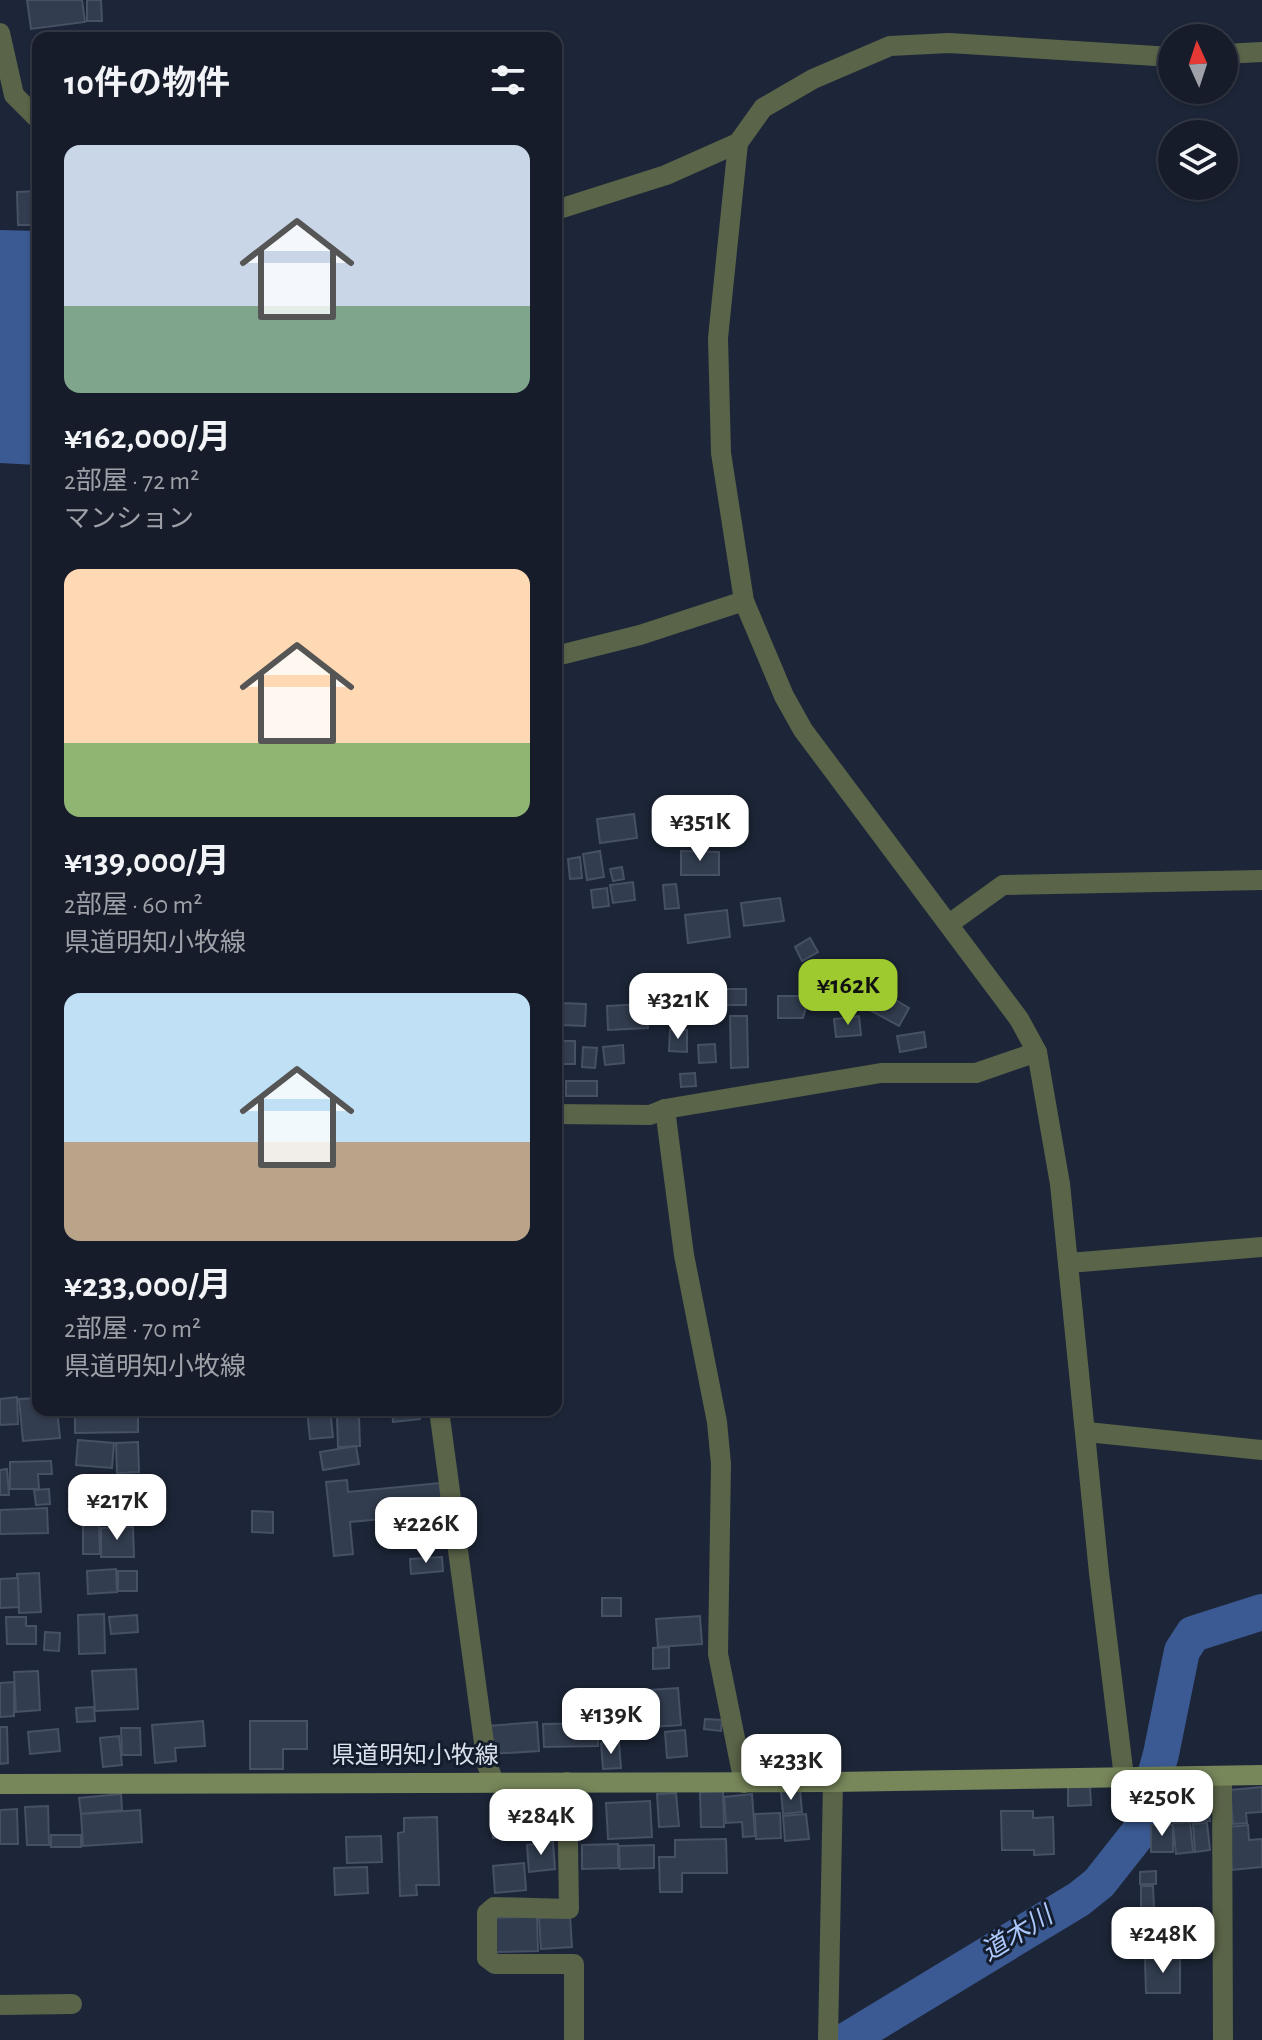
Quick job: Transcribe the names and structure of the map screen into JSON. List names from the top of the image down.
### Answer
{
  "streets": {
    "main road": ["県道明知小牧線"]
  },
  "water": ["道木川"],
  "north": "top",
  "page": {
    "heading": "10件の物件",
    "list": [
      {
        "name": "¥162,000/月",
        "note": "2部屋 · 72 m² · マンション"
      },
      {
        "name": "¥139,000/月",
        "note": "2部屋 · 60 m² · 県道明知小牧線"
      },
      {
        "name": "¥233,000/月",
        "note": "2部屋 · 70 m² · 県道明知小牧線"
      }
    ],
    "price": [
      "¥351K",
      "¥162K",
      "¥321K",
      "¥217K",
      "¥226K",
      "¥139K",
      "¥233K",
      "¥250K",
      "¥284K",
      "¥248K"
    ]
  }
}
